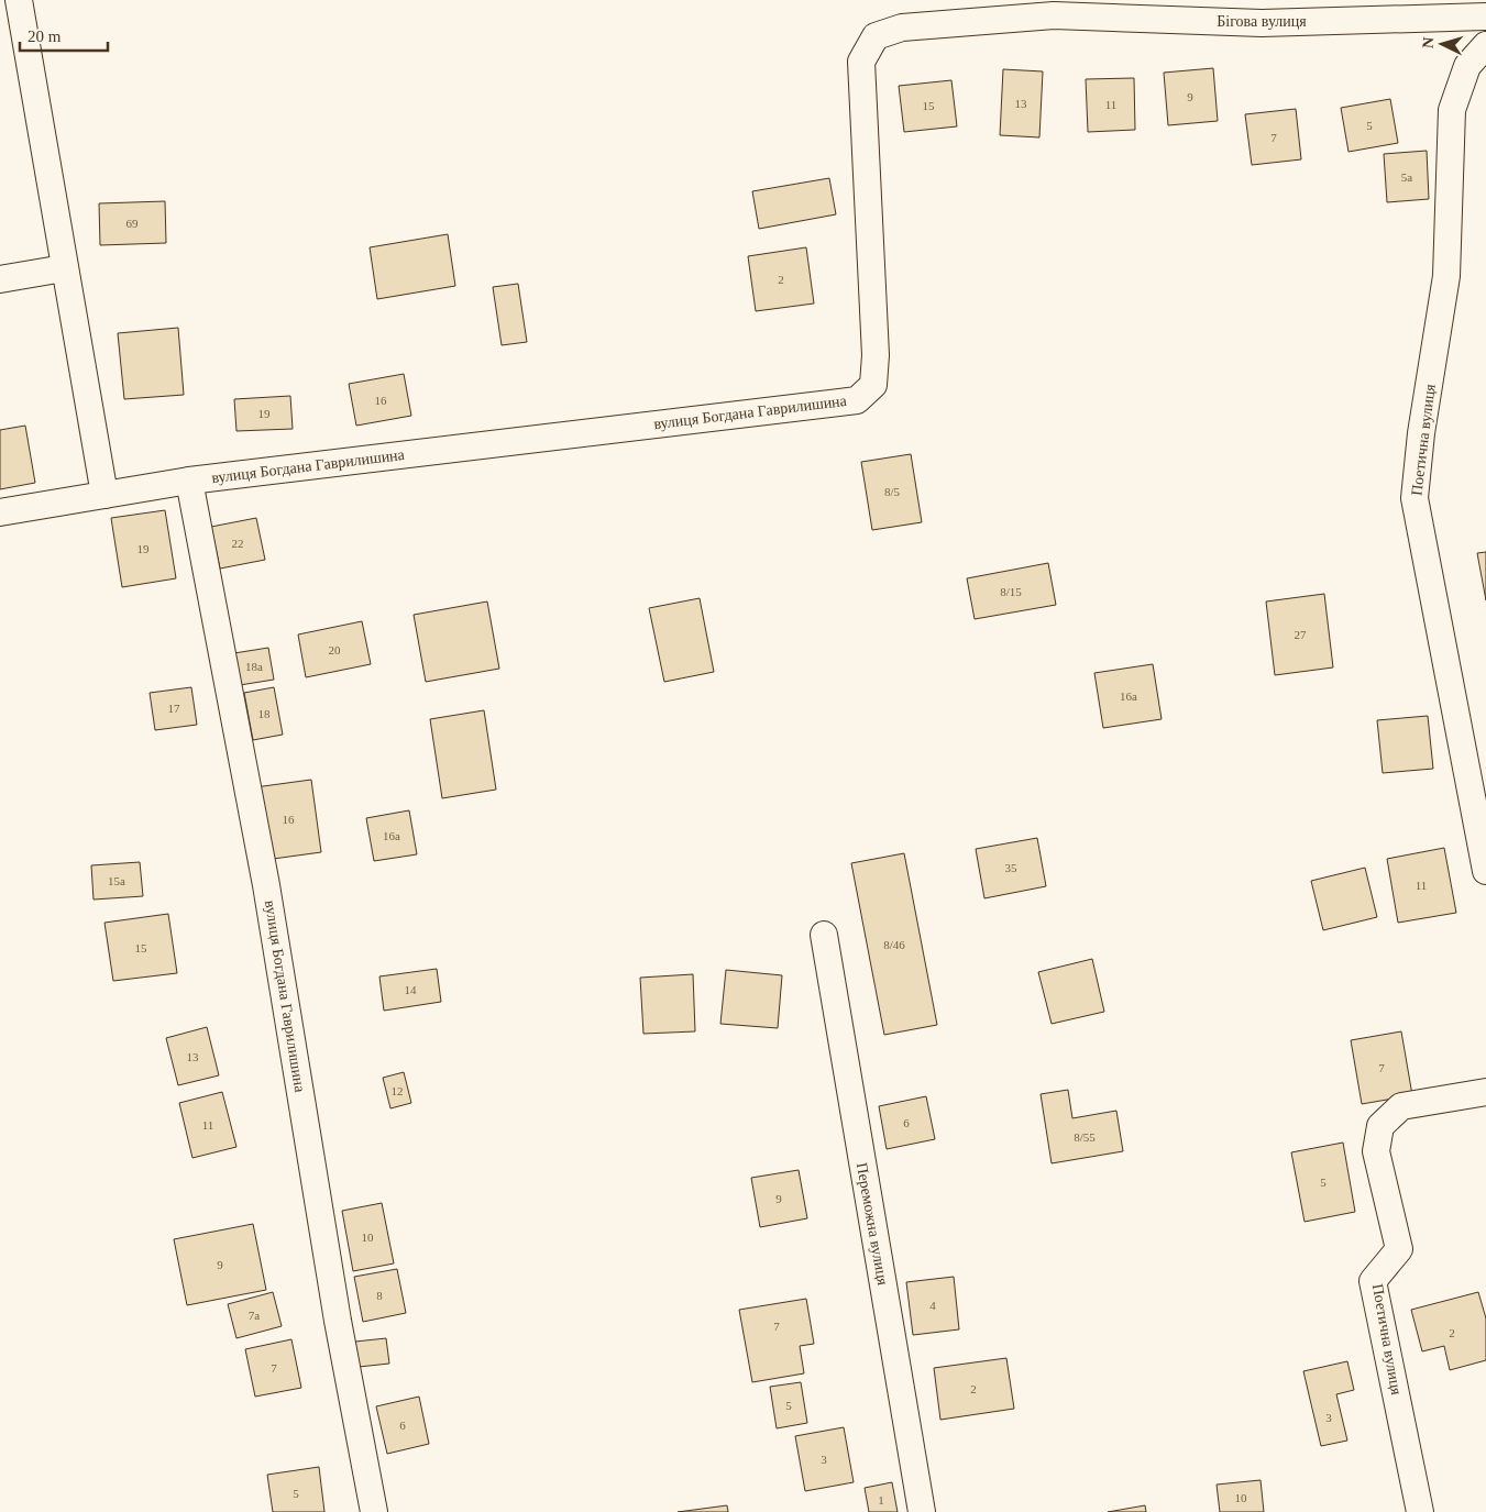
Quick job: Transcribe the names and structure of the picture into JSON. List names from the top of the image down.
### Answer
{
  "streets": {
    "street": [
      "Бігова вулиця",
      "вулиця Богдана Гаврилишина",
      "Поетична вулиця",
      "Переможна вулиця"
    ]
  },
  "crossings": [
    ["Бігова вулиця", "вулиця Богдана Гаврилишина"]
  ],
  "house_numbers": [
    "9",
    "13",
    "11",
    "15",
    "5",
    "7",
    "5а",
    "69",
    "2",
    "16",
    "19",
    "8/5",
    "22",
    "19",
    "8/15",
    "27",
    "20",
    "18а",
    "16а",
    "17",
    "18",
    "16",
    "16а",
    "35",
    "15а",
    "11",
    "8/46",
    "15",
    "14",
    "13",
    "7",
    "12",
    "6",
    "11",
    "8/55",
    "5",
    "9",
    "10",
    "9",
    "8",
    "4",
    "7а",
    "7",
    "2",
    "7",
    "2",
    "5",
    "3",
    "6",
    "3",
    "5",
    "10",
    "1"
  ],
  "scale_bar": "20 m",
  "north": "left"
}
